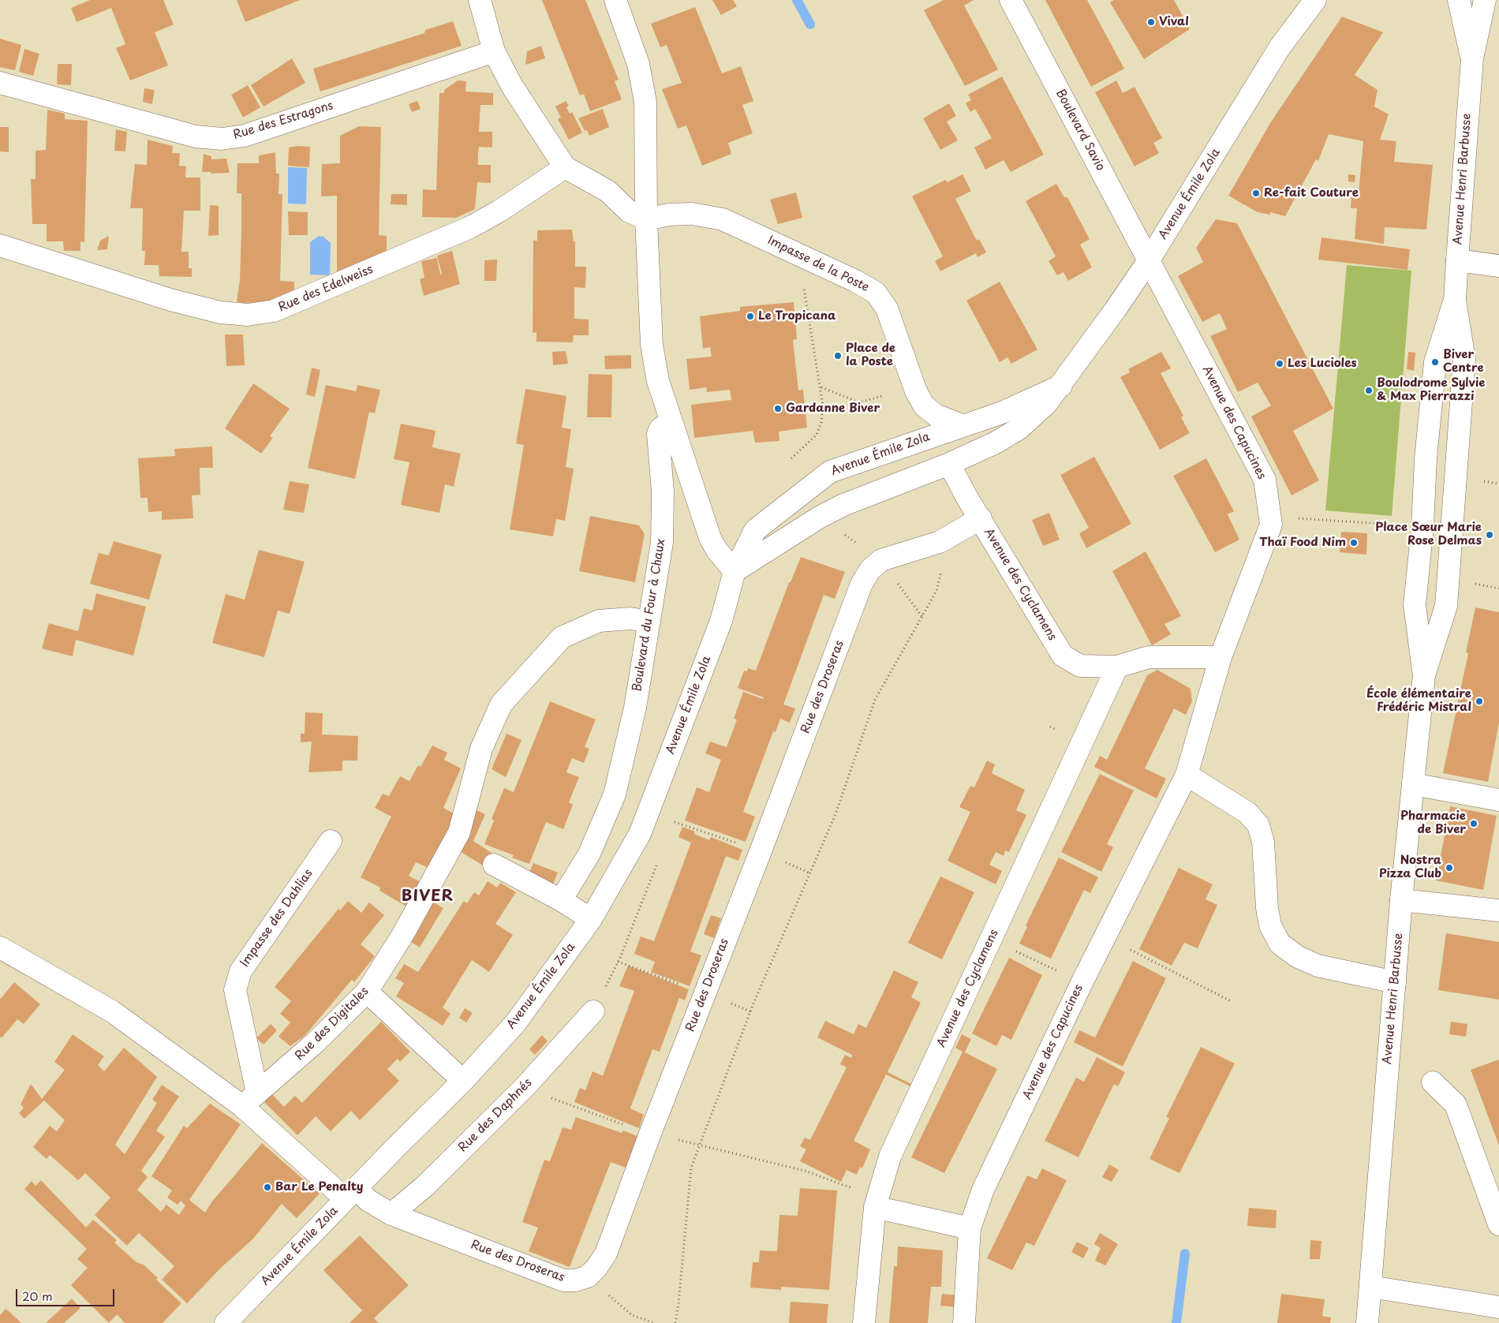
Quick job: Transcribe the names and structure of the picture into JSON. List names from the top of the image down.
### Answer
{
  "streets": {
    "street": [
      "Rue des Estragons",
      "Boulevard Savio",
      "Avenue Henri Barbusse",
      "Avenue Émile Zola",
      "Impasse de la Poste",
      "Rue des Edelweiss",
      "Avenue des Capucines",
      "Avenue des Cyclamens",
      "Boulevard du Four à Chaux",
      "Rue des Droseras",
      "Impasse des Dahlias",
      "Rue des Digitales",
      "Rue des Daphnés"
    ]
  },
  "crossings": [
    ["Boulevard Savio", "Avenue Émile Zola"],
    ["Boulevard Savio", "Avenue des Capucines"],
    ["Avenue Émile Zola", "Impasse de la Poste"],
    ["Avenue Émile Zola", "Avenue des Capucines"],
    ["Avenue Émile Zola", "Avenue des Cyclamens"],
    ["Avenue Émile Zola", "Rue des Droseras"],
    ["Avenue des Capucines", "Avenue des Cyclamens"],
    ["Avenue des Cyclamens", "Rue des Droseras"],
    ["Boulevard du Four à Chaux", "Rue des Digitales"],
    ["Rue des Droseras", "Impasse des Dahlias"],
    ["Rue des Droseras", "Rue des Digitales"],
    ["Rue des Droseras", "Rue des Daphnés"],
    ["Impasse des Dahlias", "Rue des Digitales"]
  ],
  "districts": ["BIVER"],
  "places": [
    "Vival",
    "Re-fait Couture",
    "Le Tropicana",
    "Place de la Poste",
    "Biver Centre",
    "Les Lucioles",
    "Boulodrome Sylvie & Max Pierrazzi",
    "Gardanne Biver",
    "Place Sœur Marie Rose Delmas",
    "Thaï Food Nim",
    "École élémentaire Frédéric Mistral",
    "Pharmacie de Biver",
    "Nostra Pizza Club",
    "Bar Le Penalty"
  ],
  "scale_bar": "20 m"
}
